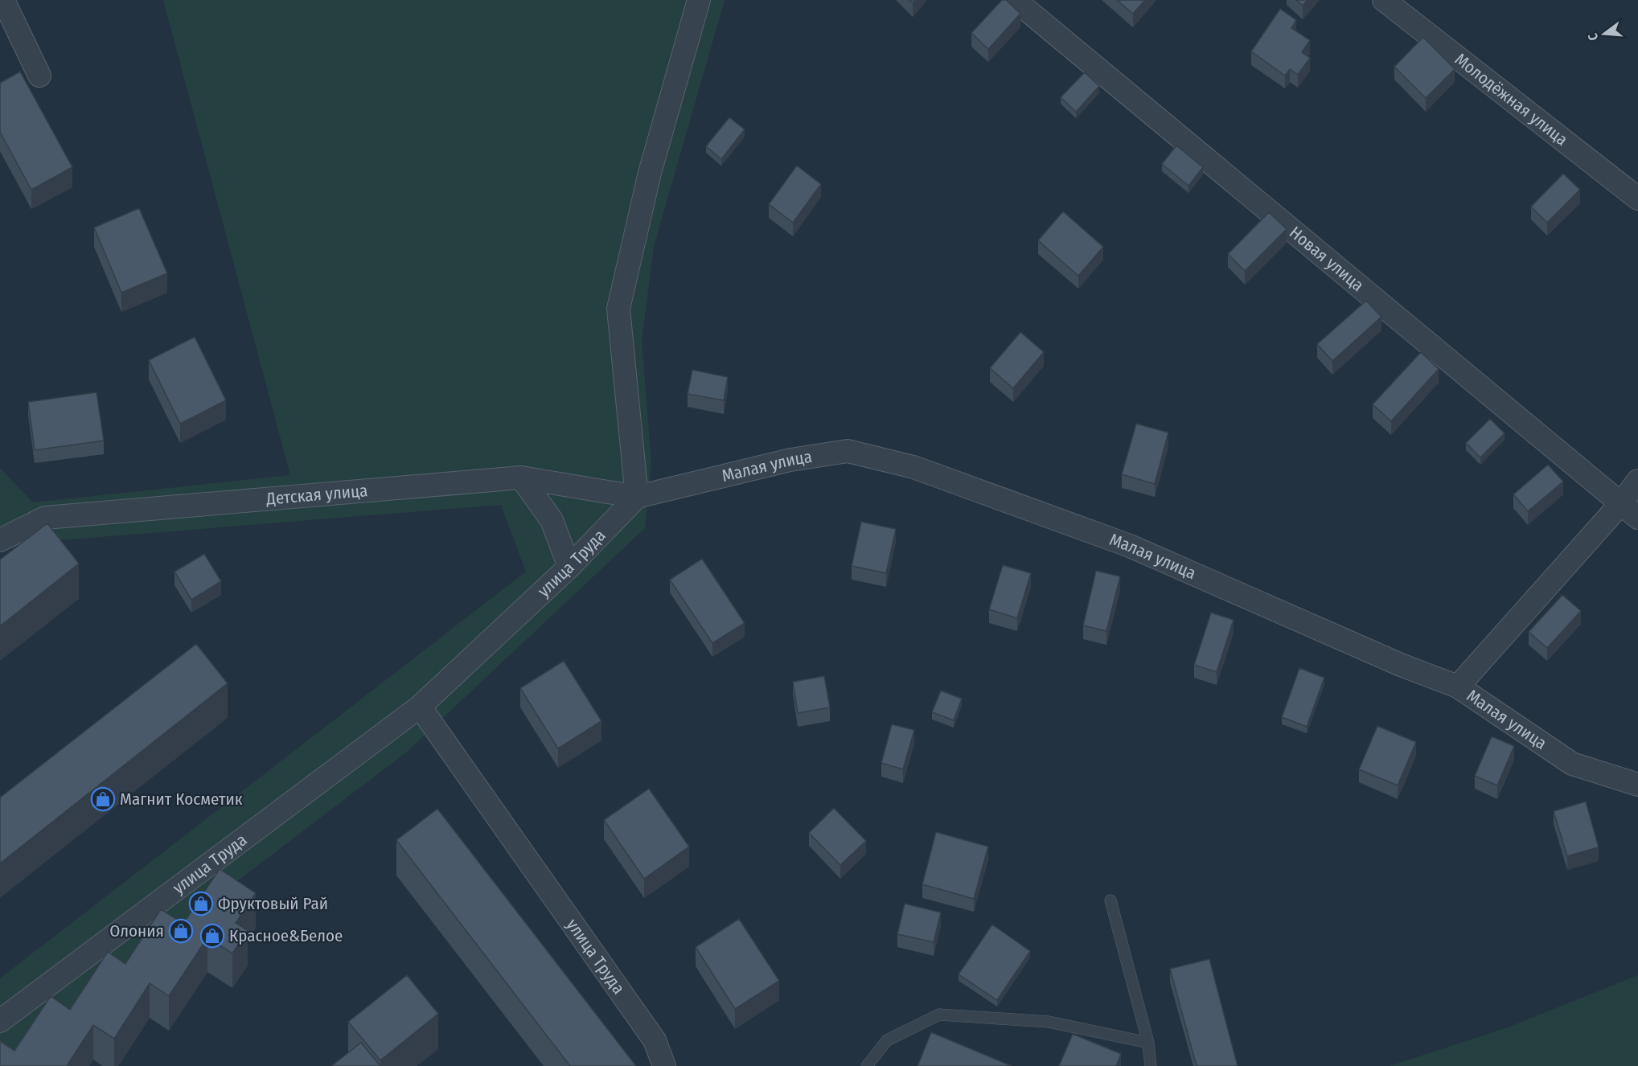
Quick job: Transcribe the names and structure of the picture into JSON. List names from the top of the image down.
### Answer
{
  "streets": {
    "street": [
      "Молодёжная улица",
      "Новая улица",
      "Малая улица",
      "Детская улица",
      "улица Труда"
    ]
  },
  "crossings": [
    ["Малая улица", "Детская улица"],
    ["Малая улица", "улица Труда"],
    ["Детская улица", "улица Труда"]
  ],
  "places": {
    "shop": [
      "Магнит Косметик",
      "Фруктовый Рай",
      "Олония",
      "Красное&Белое"
    ]
  },
  "north": "left"
}
